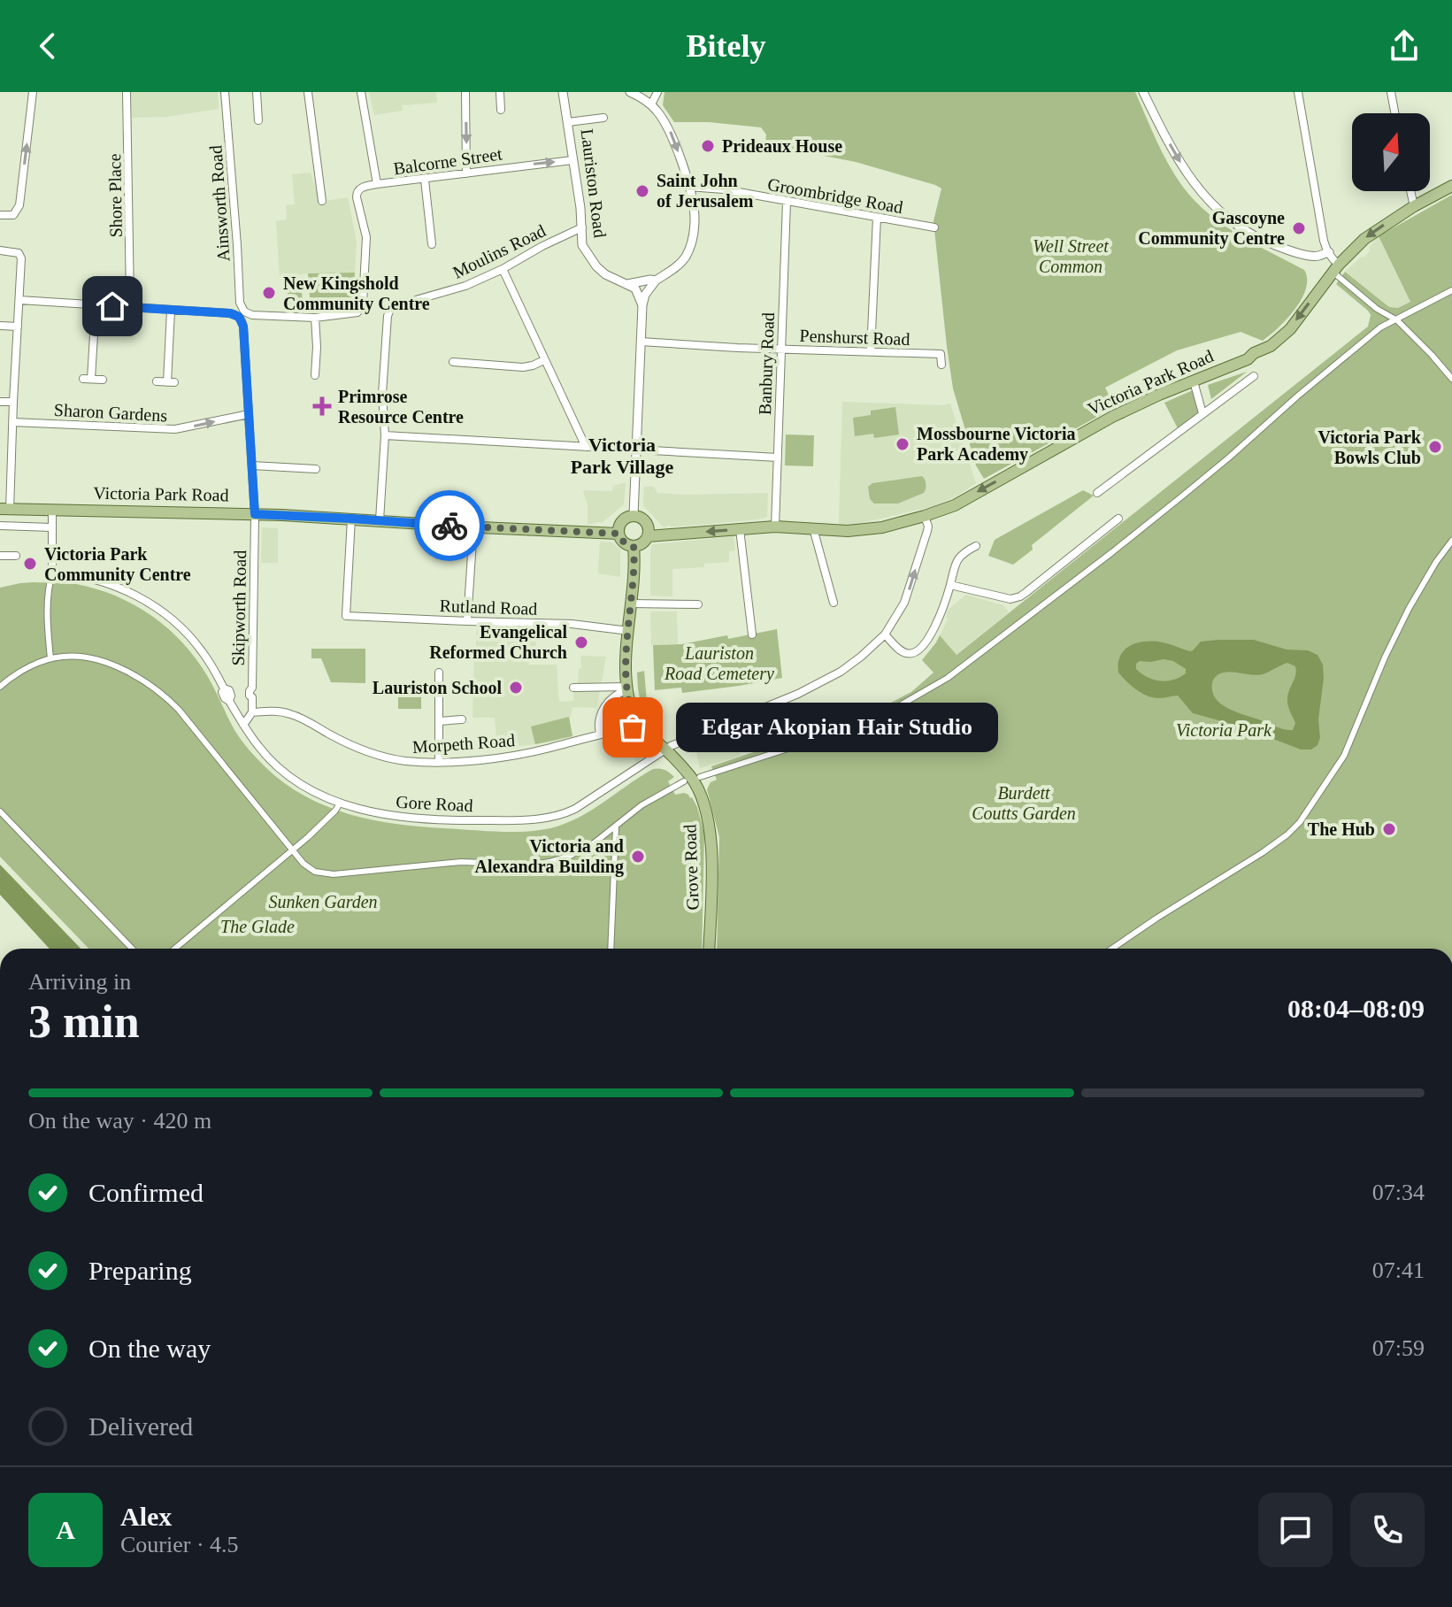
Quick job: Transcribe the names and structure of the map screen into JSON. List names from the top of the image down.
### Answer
{
  "streets": {
    "main road": ["Victoria Park Road", "Grove Road"],
    "street": [
      "Balcorne Street",
      "Lauriston Road",
      "Shore Place",
      "Groombridge Road",
      "Ainsworth Road",
      "Moulins Road",
      "Penshurst Road",
      "Banbury Road",
      "Sharon Gardens",
      "Rutland Road",
      "Skipworth Road",
      "Morpeth Road",
      "Gore Road"
    ]
  },
  "crossings": [
    ["Balcorne Street", "Lauriston Road"],
    ["Lauriston Road", "Moulins Road"],
    ["Groombridge Road", "Banbury Road"],
    ["Ainsworth Road", "Skipworth Road"],
    ["Penshurst Road", "Banbury Road"],
    ["Banbury Road", "Victoria Park Road"],
    ["Victoria Park Road", "Rutland Road"],
    ["Victoria Park Road", "Skipworth Road"],
    ["Victoria Park Road", "Gore Road"],
    ["Sharon Gardens", "Skipworth Road"],
    ["Skipworth Road", "Morpeth Road"],
    ["Gore Road", "Grove Road"]
  ],
  "one_way": ["Balcorne Street", "Victoria Park Road", "Sharon Gardens"],
  "districts": ["Victoria Park Village"],
  "parks": [
    "Well Street Common",
    "Lauriston Road Cemetery",
    "Victoria Park",
    "Burdett Coutts Garden",
    "Sunken Garden",
    "The Glade"
  ],
  "places": {
    "other": [
      "Prideaux House",
      "Saint John of Jerusalem",
      "Gascoyne Community Centre",
      "New Kingshold Community Centre",
      "Mossbourne Victoria Park Academy",
      "Victoria Park Bowls Club",
      "Victoria Park Community Centre",
      "Evangelical Reformed Church",
      "Lauriston School",
      "Edgar Akopian Hair Studio",
      "The Hub",
      "Victoria and Alexandra Building"
    ],
    "health": ["Primrose Resource Centre"]
  },
  "north": "top",
  "page": {
    "header": "Bitely",
    "bubble": "Edgar Akopian Hair Studio",
    "heading": ["3 min", "Arriving in", "08:04–08:09"],
    "panel": ["Alex", "Courier · 4.5"],
    "bar": "On the way · 420 m",
    "list": [
      ["Confirmed", "07:34"],
      ["Preparing", "07:41"],
      ["On the way", "07:59"],
      "Delivered"
    ],
    "round": "A"
  }
}
